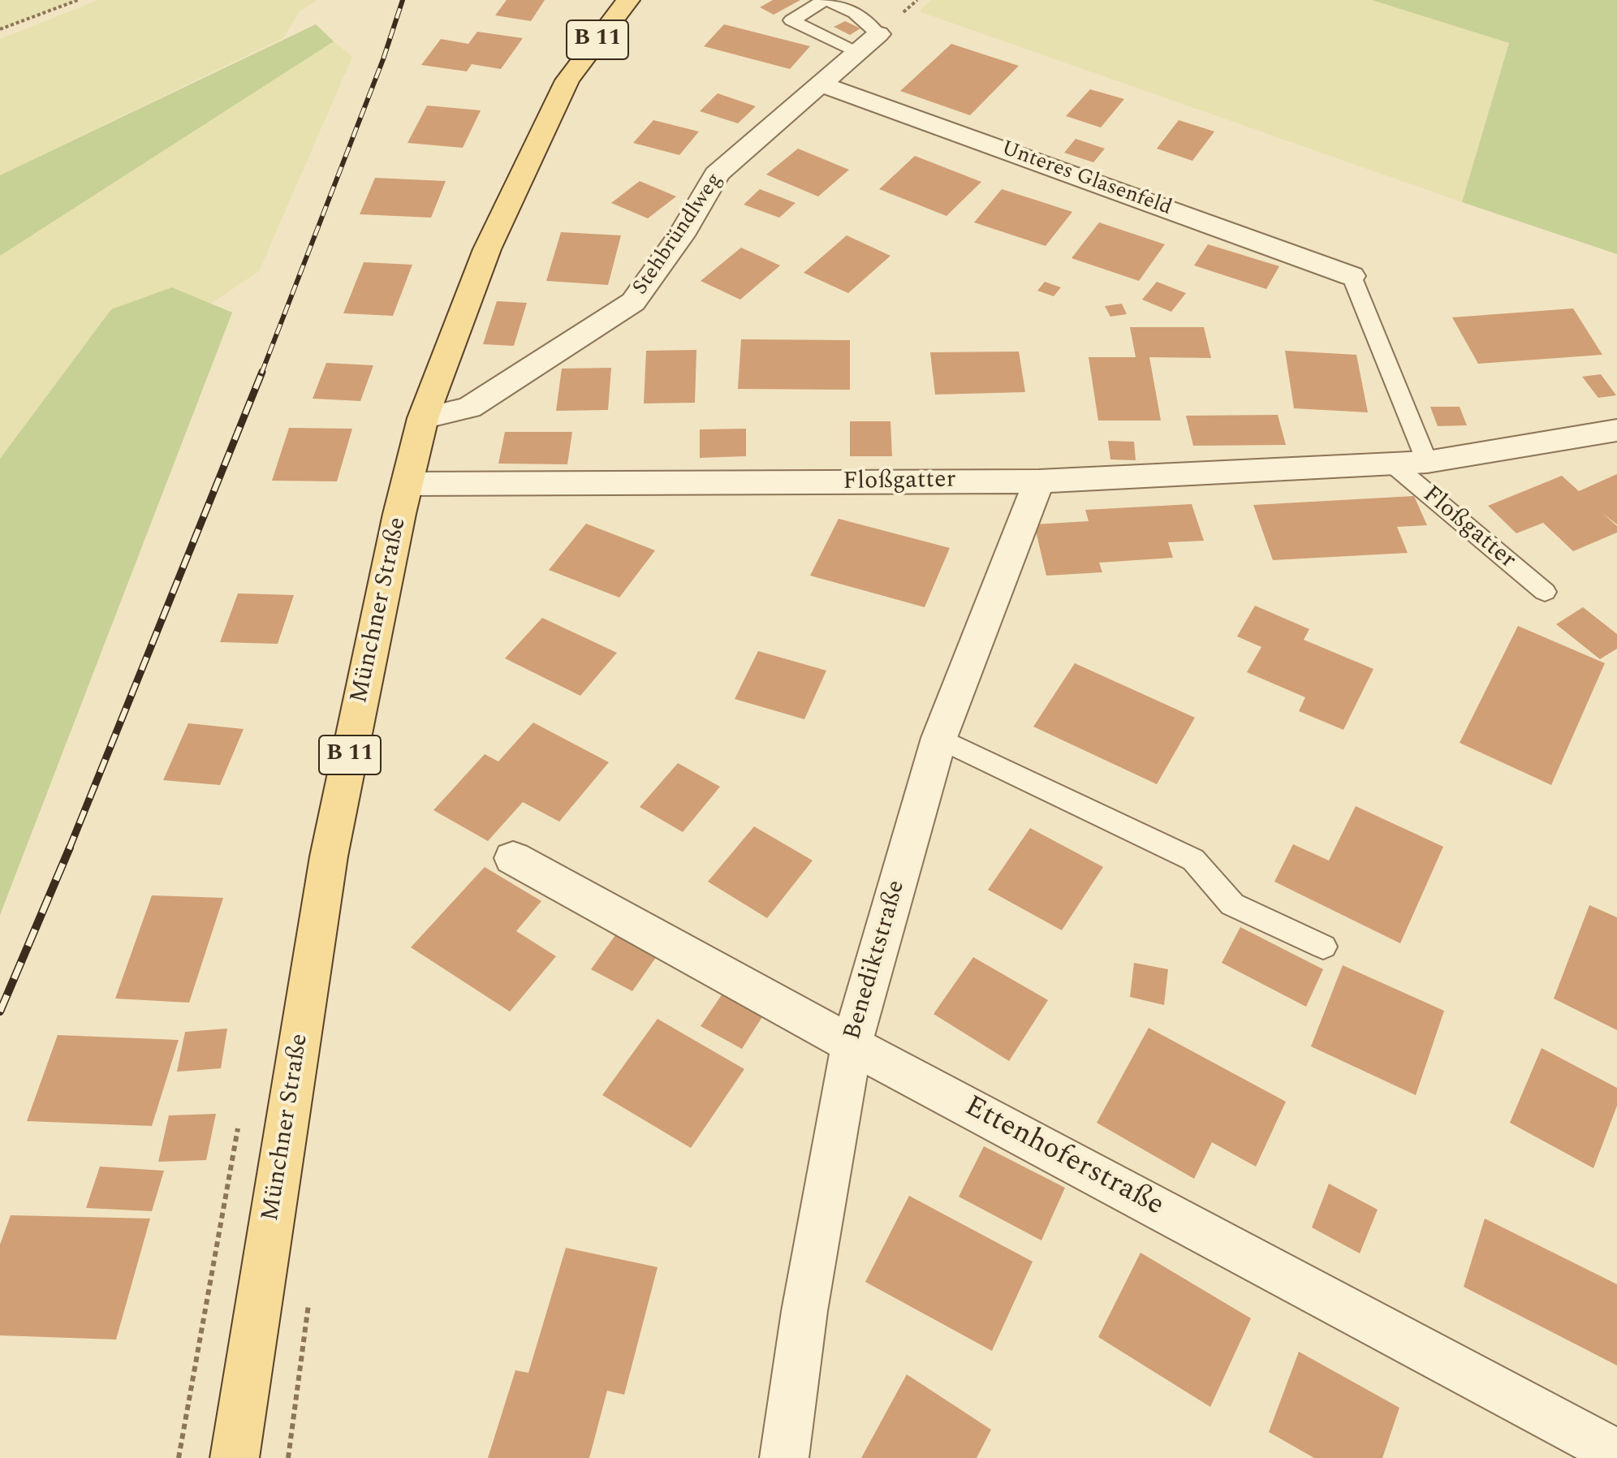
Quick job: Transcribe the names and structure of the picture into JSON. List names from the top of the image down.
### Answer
{
  "streets": {
    "main road": ["B 11", "Münchner Straße"],
    "street": [
      "Unteres Glasenfeld",
      "Stehbründlweg",
      "Floßgatter",
      "Benediktstraße",
      "Ettenhoferstraße"
    ]
  },
  "crossings": [
    ["Unteres Glasenfeld", "Stehbründlweg"],
    ["Unteres Glasenfeld", "Floßgatter"],
    ["Stehbründlweg", "Münchner Straße"],
    ["Floßgatter", "Münchner Straße"],
    ["Floßgatter", "Benediktstraße"],
    ["Benediktstraße", "Ettenhoferstraße"]
  ]
}
